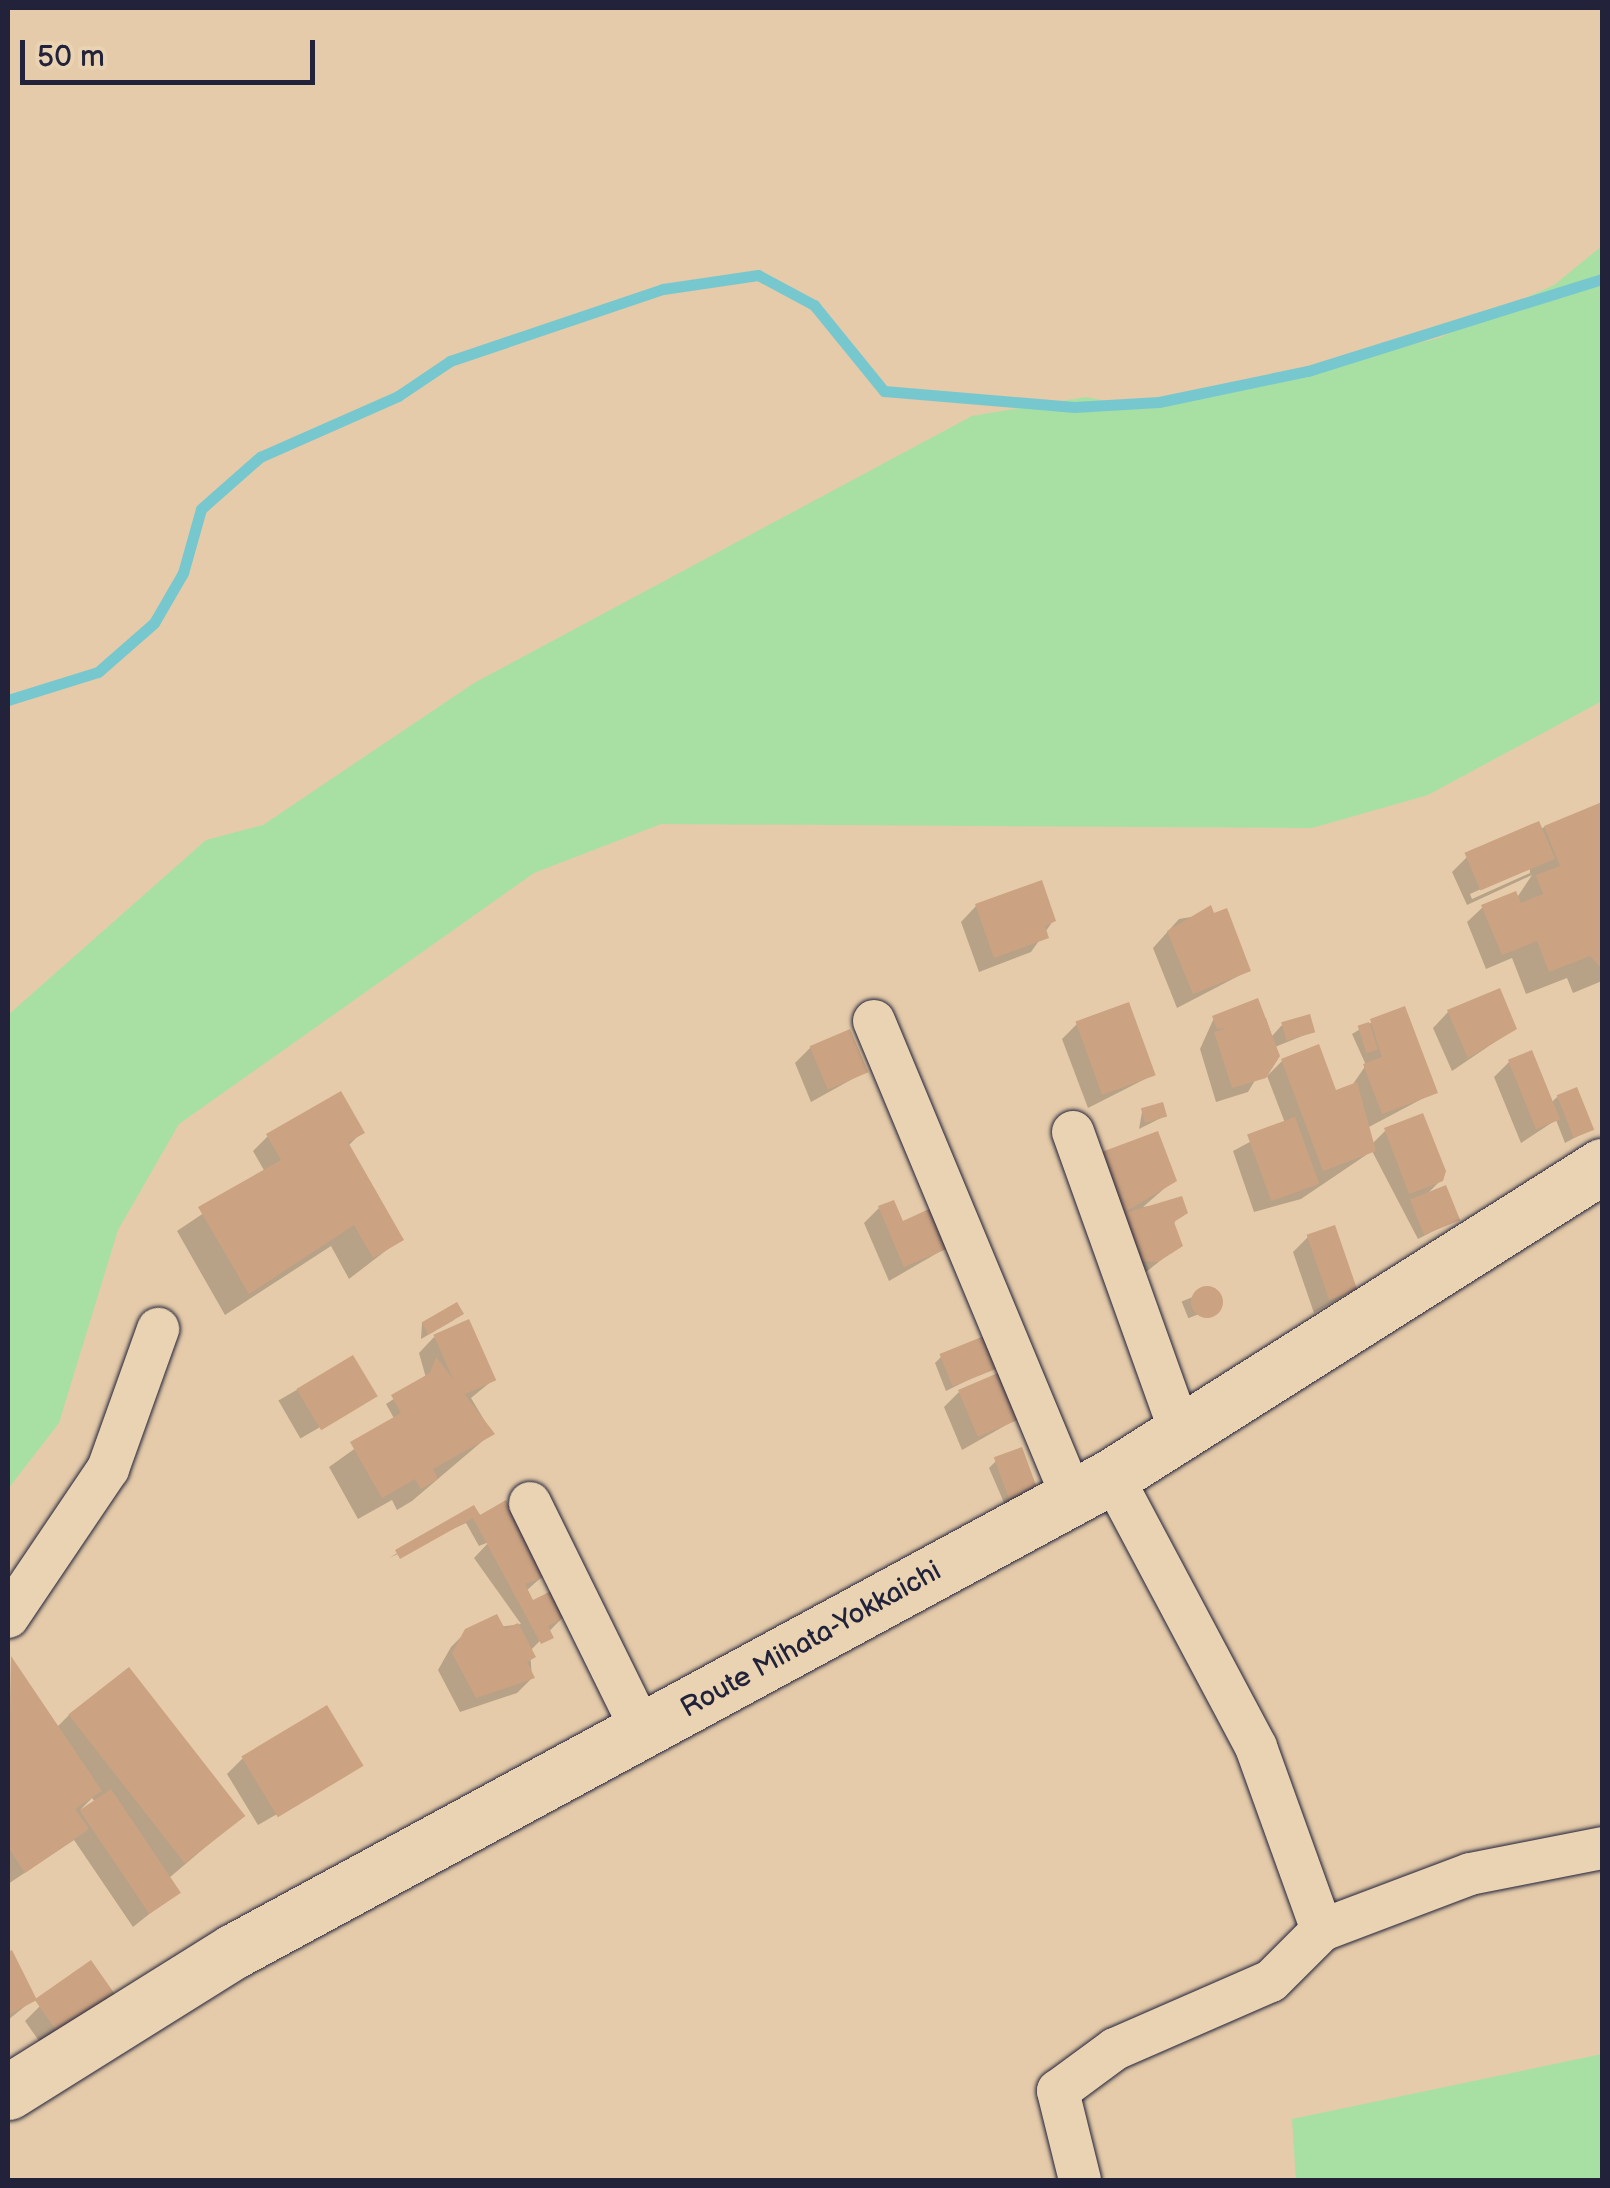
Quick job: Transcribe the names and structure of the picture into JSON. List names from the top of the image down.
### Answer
{
  "streets": {
    "main road": ["Route Mihata-Yokkaichi"]
  },
  "scale_bar": "50 m"
}
